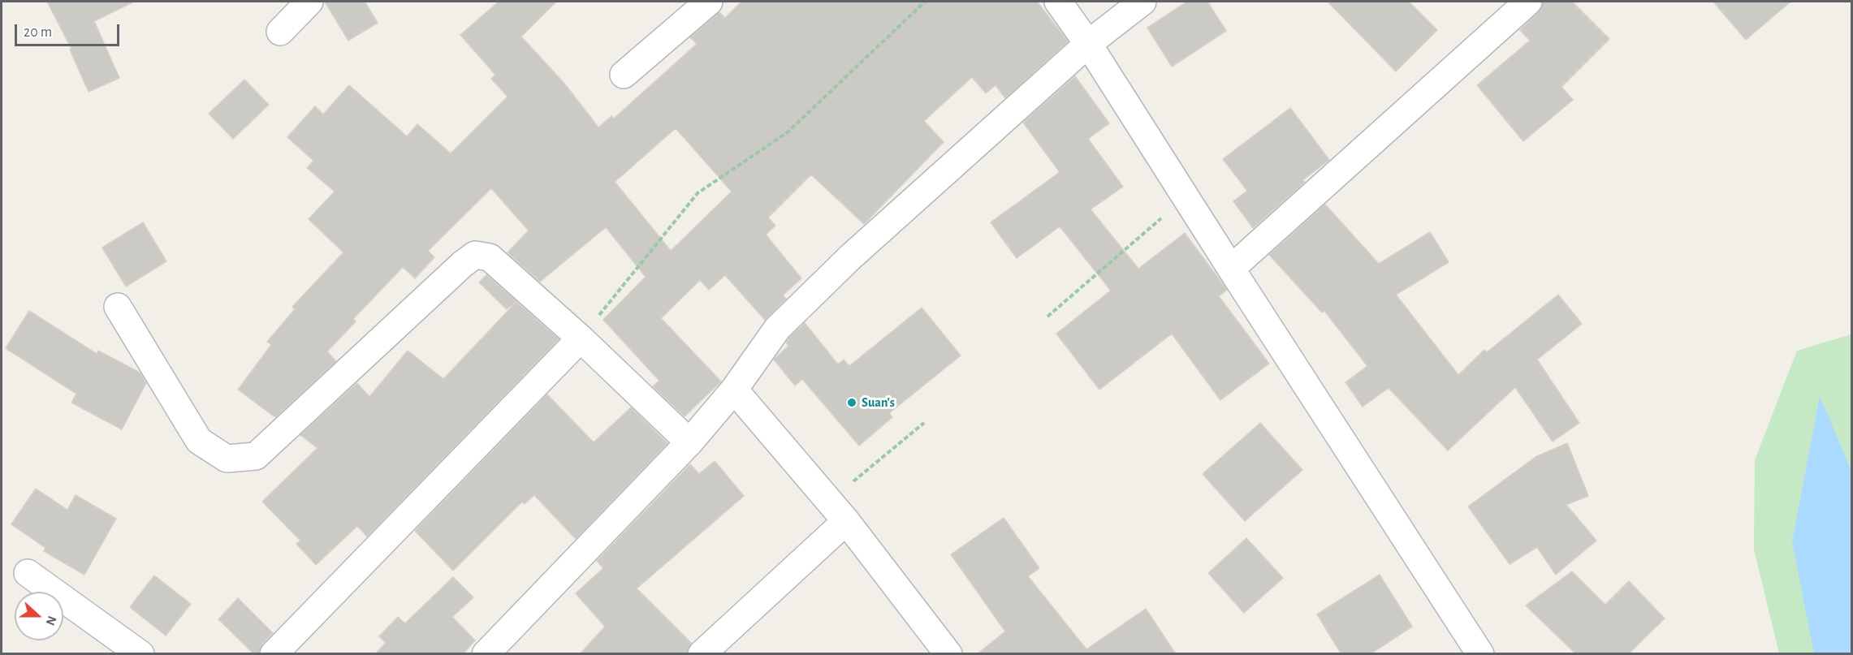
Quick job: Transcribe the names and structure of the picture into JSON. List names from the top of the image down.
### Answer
{
  "places": ["Suan's"],
  "scale_bar": "20 m",
  "north": "right"
}
